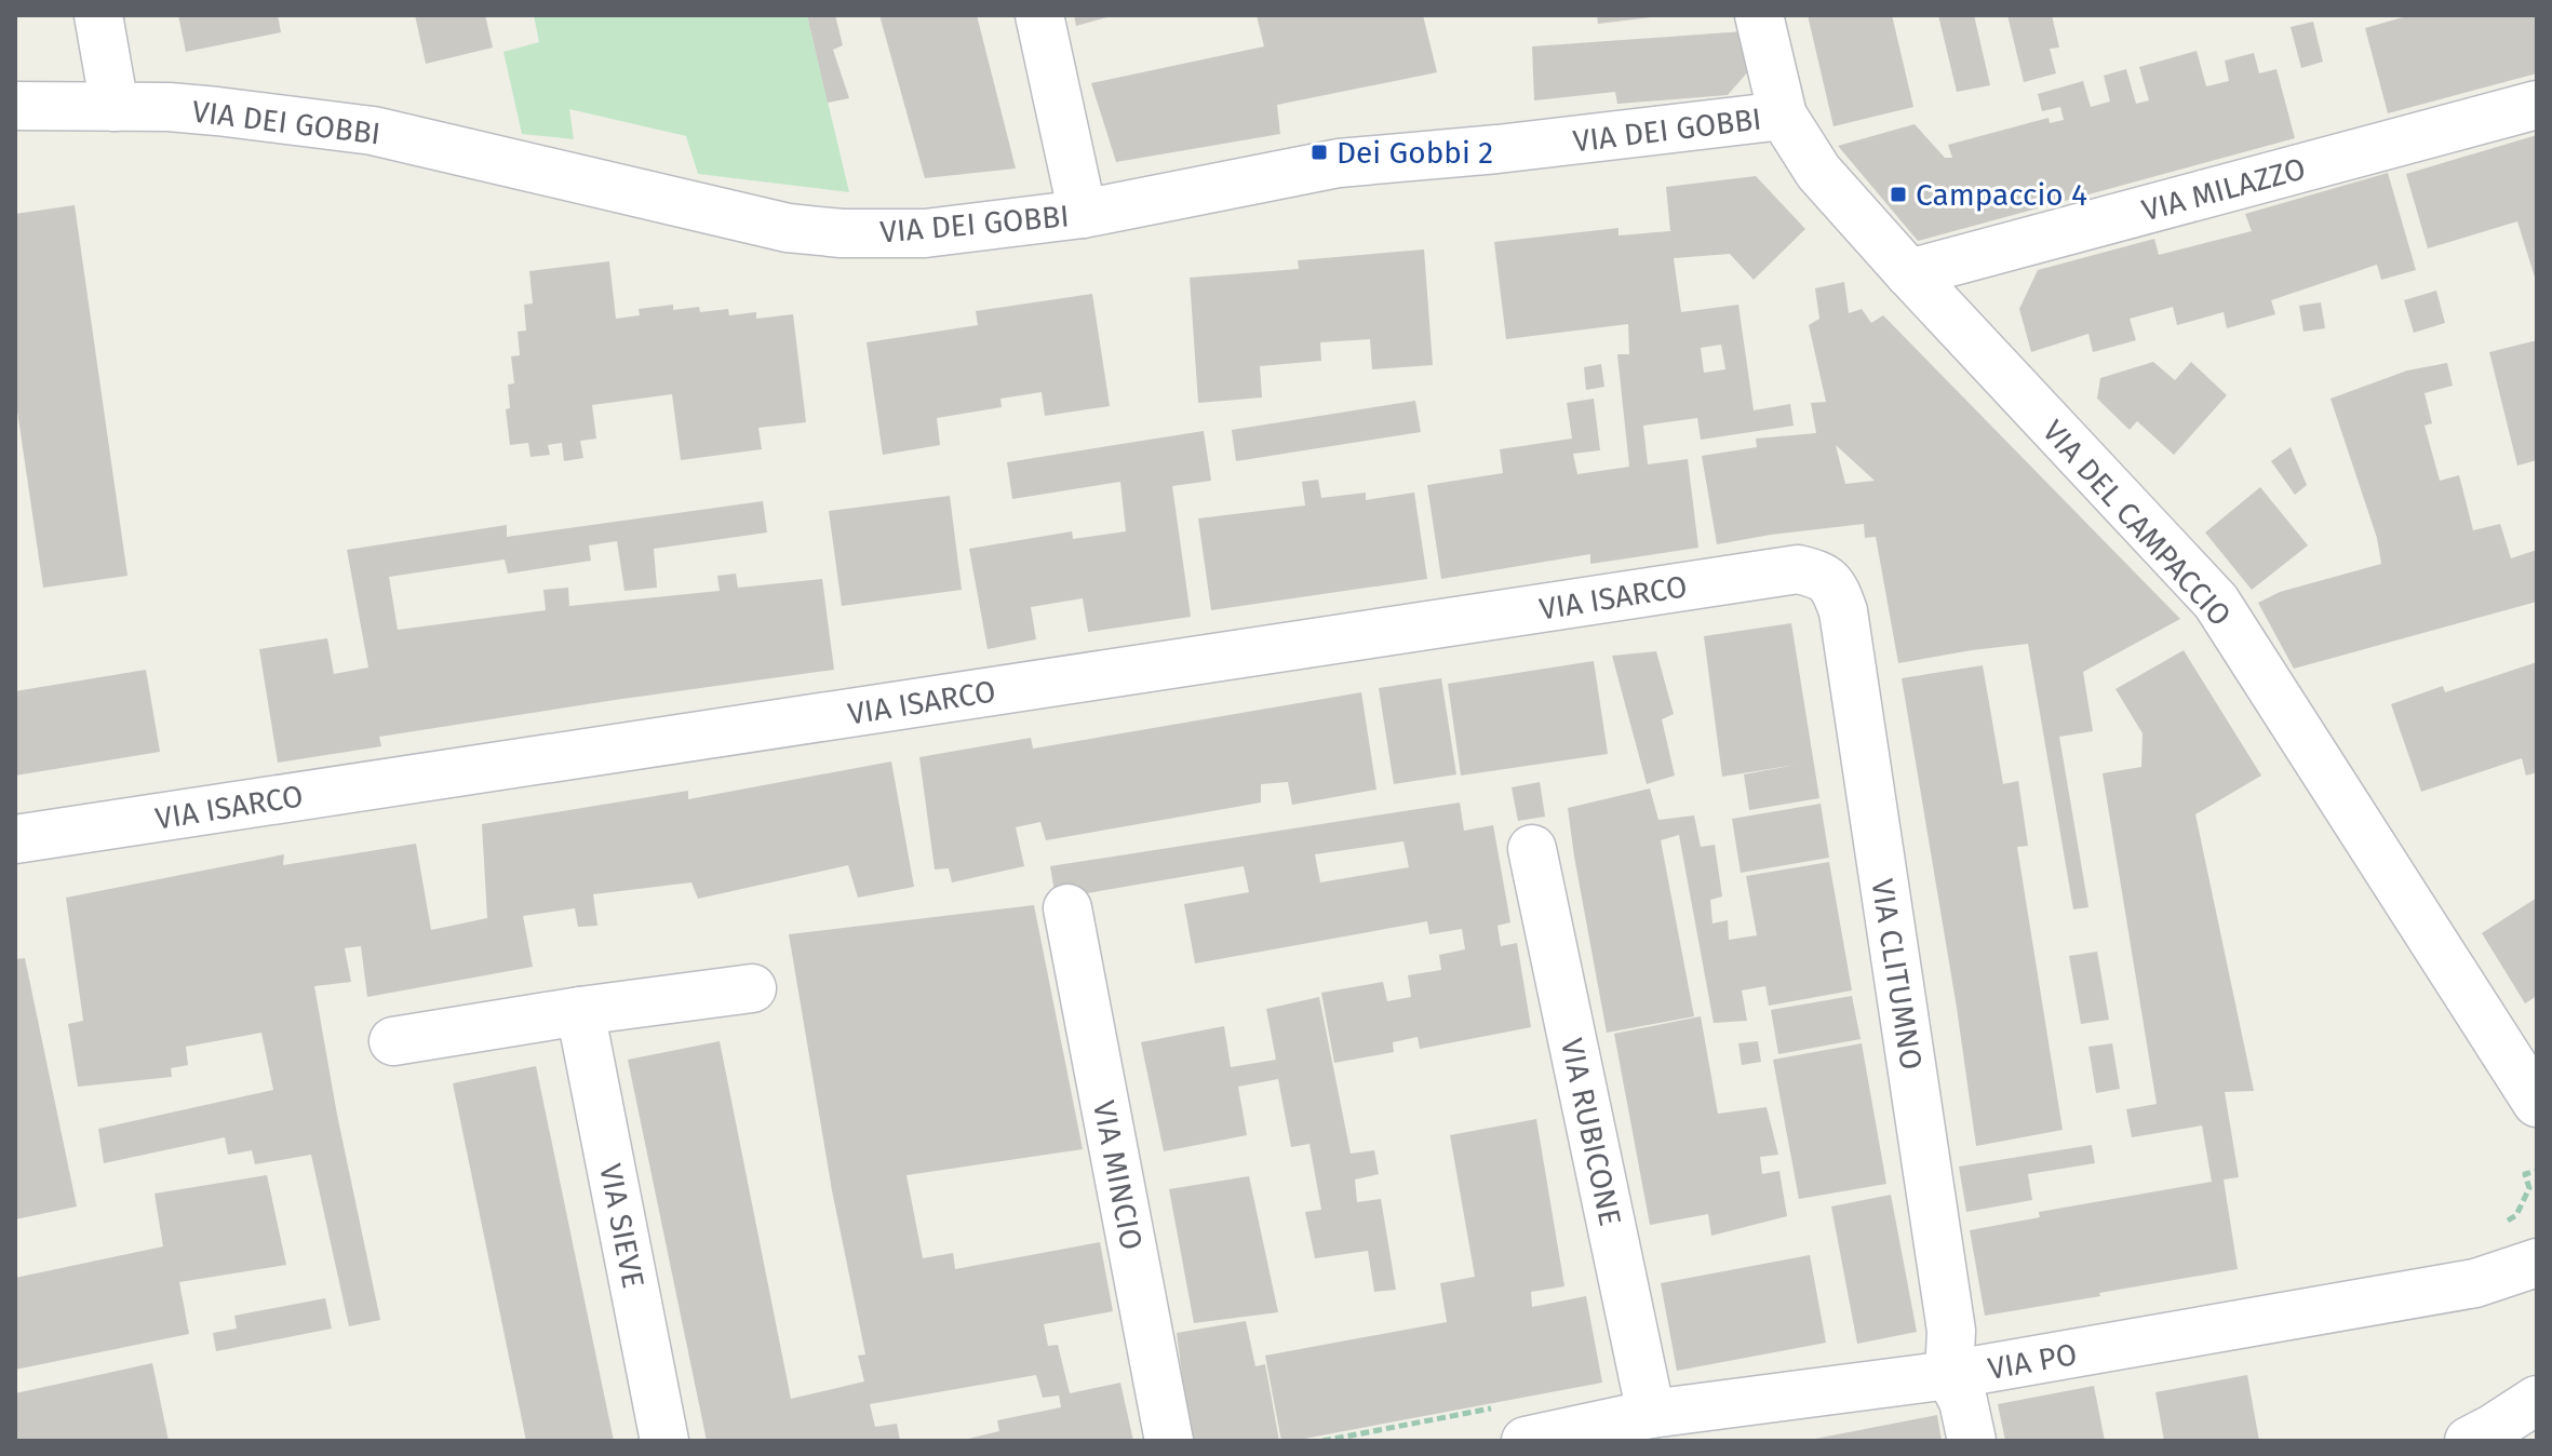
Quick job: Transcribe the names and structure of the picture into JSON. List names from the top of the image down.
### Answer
{
  "streets": {
    "street": [
      "VIA DEI GOBBI",
      "VIA MILAZZO",
      "VIA DEL CAMPACCIO",
      "VIA ISARCO",
      "VIA CLITUMNO",
      "VIA RUBICONE",
      "VIA MINCIO",
      "VIA SIEVE",
      "VIA PO"
    ]
  },
  "crossings": [
    ["VIA DEI GOBBI", "VIA DEL CAMPACCIO"],
    ["VIA MILAZZO", "VIA DEL CAMPACCIO"],
    ["VIA ISARCO", "VIA CLITUMNO"],
    ["VIA CLITUMNO", "VIA PO"],
    ["VIA RUBICONE", "VIA PO"]
  ],
  "places": {
    "transit": ["Dei Gobbi 2", "Campaccio 4"]
  }
}
